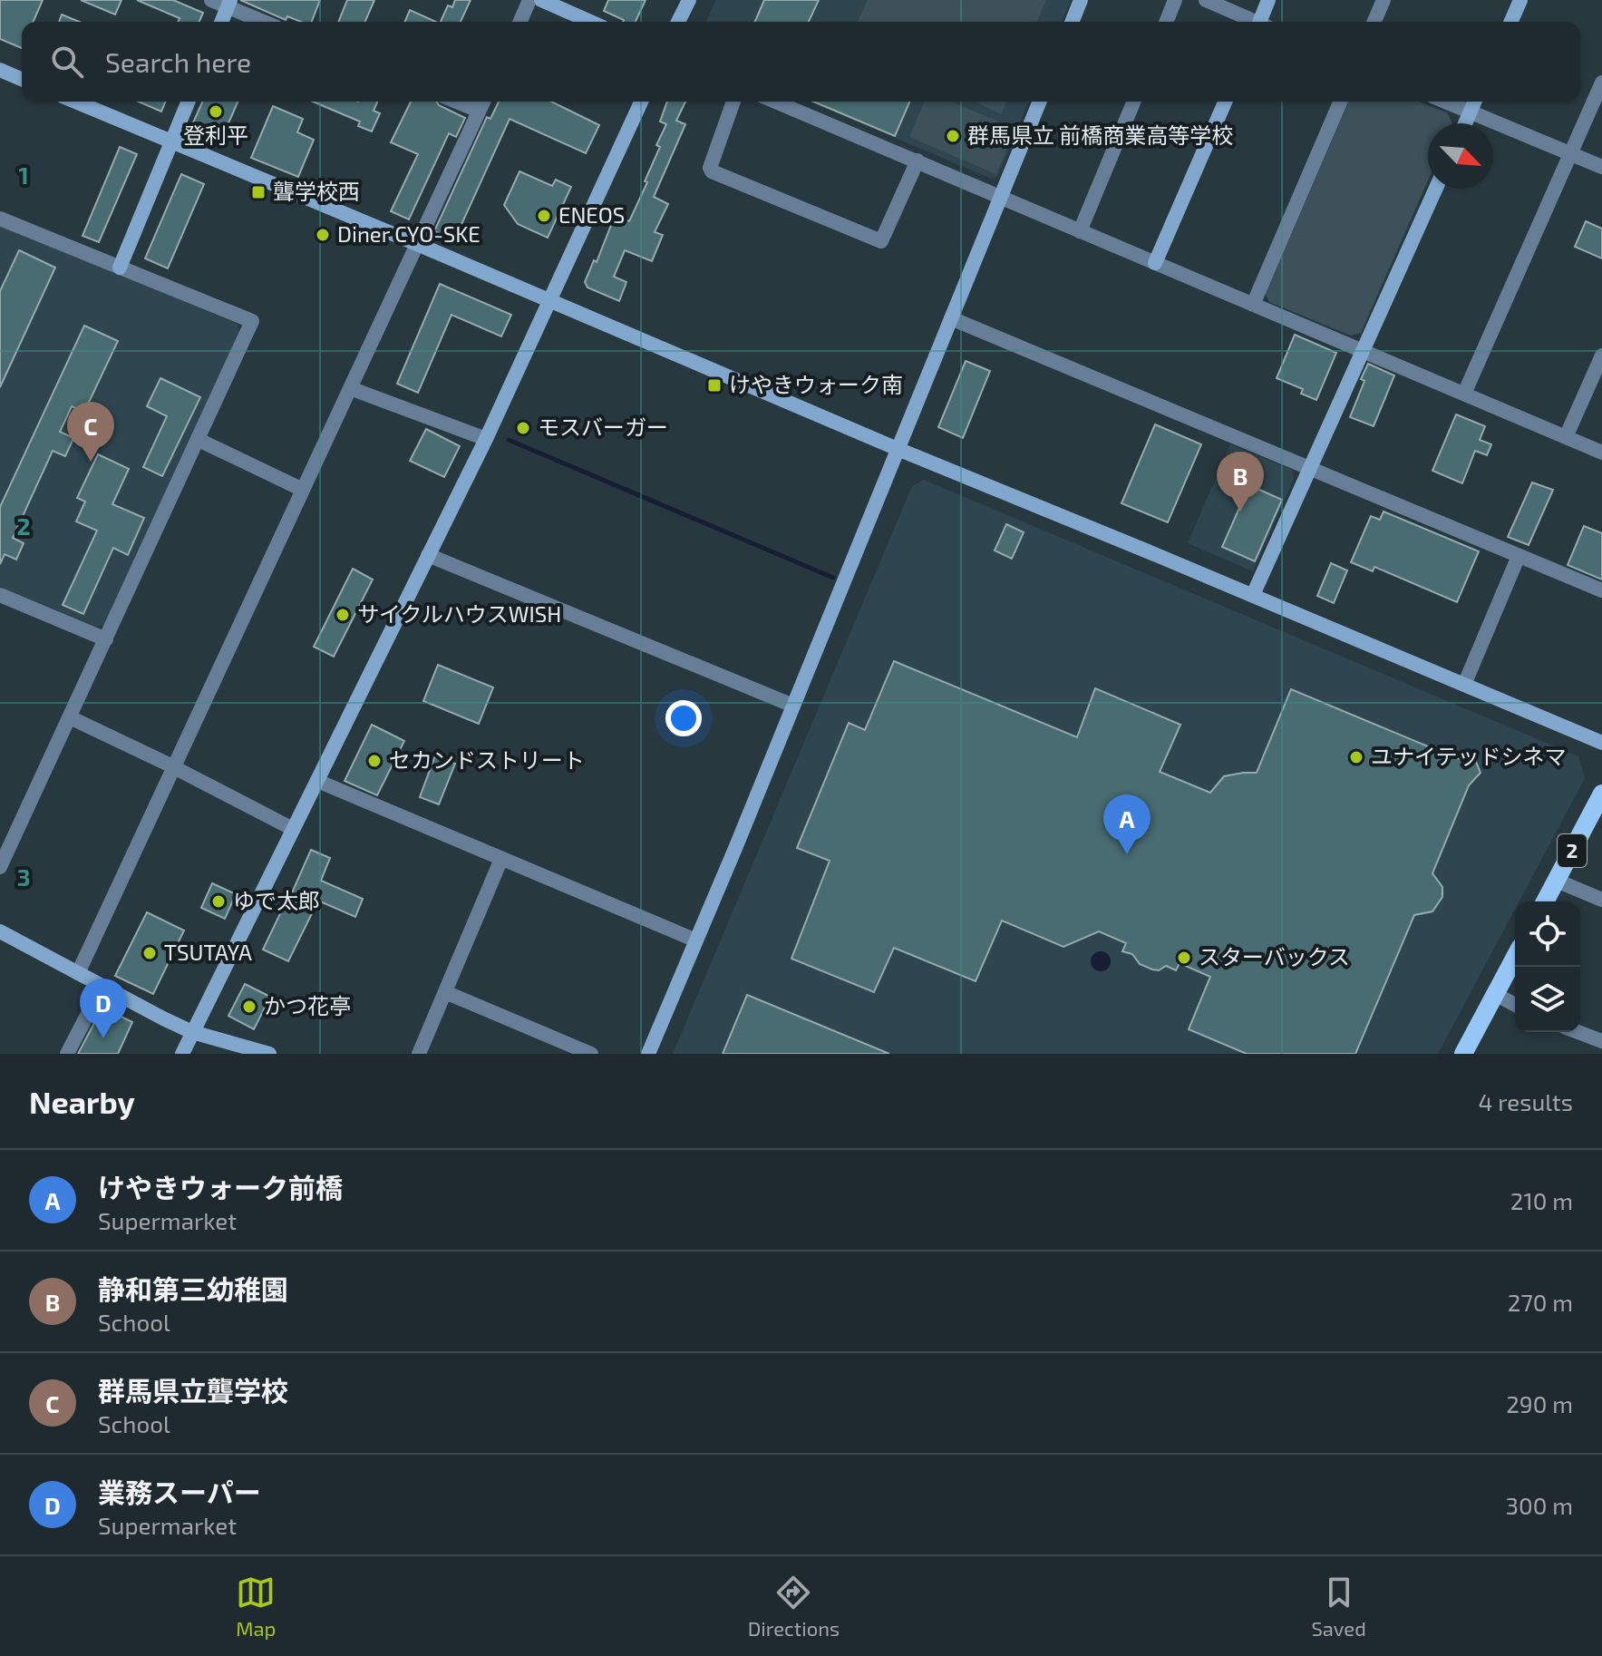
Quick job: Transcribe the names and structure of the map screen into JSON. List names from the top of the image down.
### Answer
{
  "streets": {
    "main road": ["2"]
  },
  "places": {
    "other": [
      "登利平",
      "群馬県立 前橋商業高等学校",
      "ENEOS",
      "Diner CYO-SKE",
      "モスバーガー",
      "サイクルハウスWISH",
      "ユナイテッドシネマ",
      "セカンドストリート",
      "ゆで太郎",
      "TSUTAYA",
      "スターバックス",
      "かつ花亭"
    ],
    "transit": ["聾学校西", "けやきウォーク南"]
  },
  "north": "bottom right",
  "page": {
    "search": "Search here",
    "pins": [
      "C",
      "B",
      "A",
      "D"
    ],
    "heading": ["Nearby", "4 results"],
    "list": [
      {
        "mark": "A",
        "name": "けやきウォーク前橋",
        "note": "Supermarket",
        "value": "210 m"
      },
      {
        "mark": "B",
        "name": "静和第三幼稚園",
        "note": "School",
        "value": "270 m"
      },
      {
        "mark": "C",
        "name": "群馬県立聾学校",
        "note": "School",
        "value": "290 m"
      },
      {
        "mark": "D",
        "name": "業務スーパー",
        "note": "Supermarket",
        "value": "300 m"
      }
    ],
    "nav": ["Map", "Directions", "Saved"]
  },
  "grid": {
    "rows": ["1", "2", "3"]
  }
}
